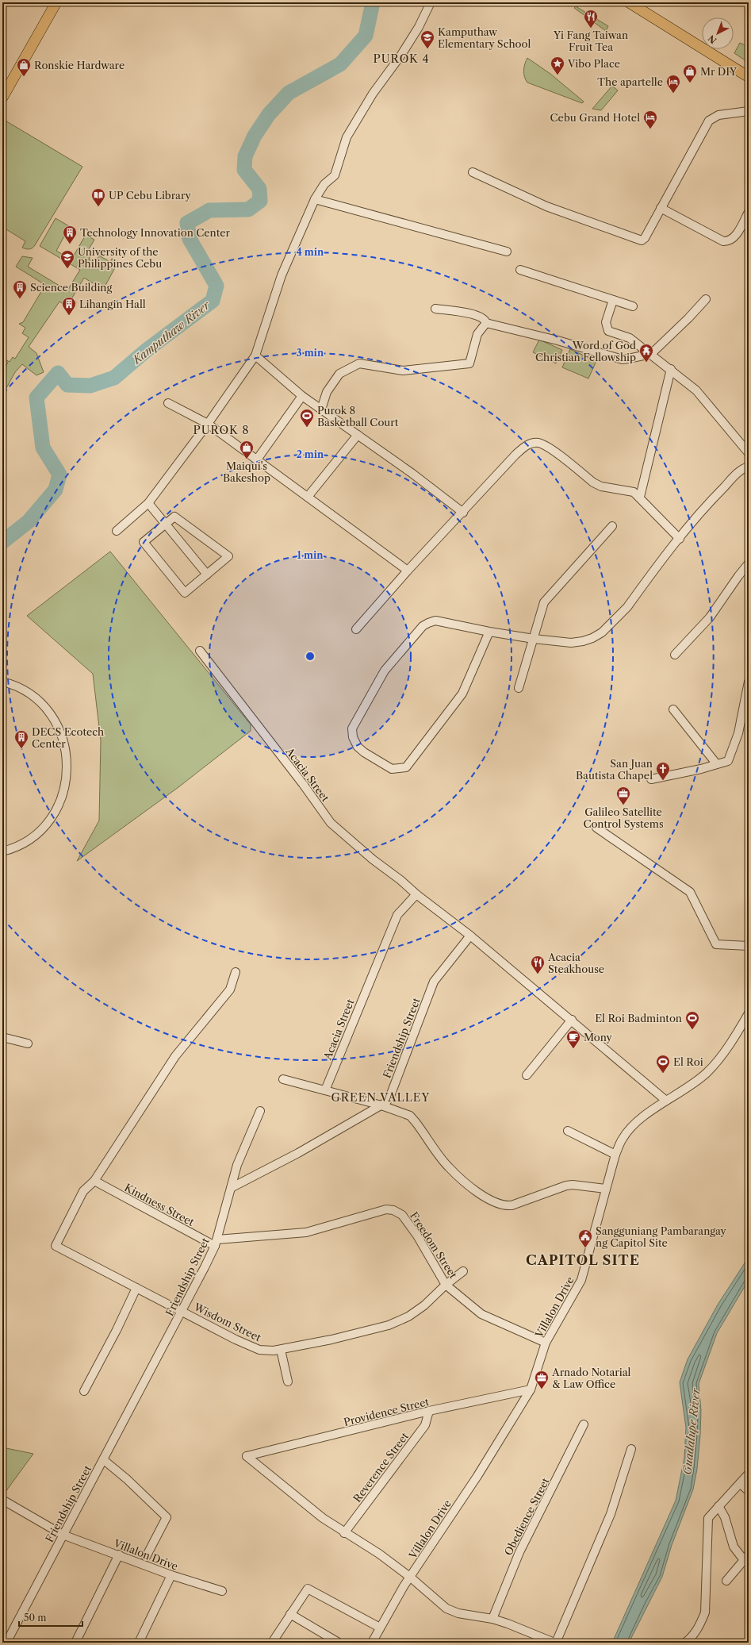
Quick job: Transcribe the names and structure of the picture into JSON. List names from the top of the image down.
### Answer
{
  "streets": {
    "street": [
      "Acacia Street",
      "Friendship Street",
      "Kindness Street",
      "Freedom Street",
      "Villalon Drive",
      "Wisdom Street",
      "Providence Street",
      "Reverence Street",
      "Obedience Street"
    ]
  },
  "crossings": [
    ["Acacia Street", "Friendship Street"],
    ["Acacia Street", "Villalon Drive"],
    ["Friendship Street", "Kindness Street"],
    ["Friendship Street", "Freedom Street"],
    ["Friendship Street", "Villalon Drive"],
    ["Friendship Street", "Wisdom Street"],
    ["Kindness Street", "Freedom Street"],
    ["Kindness Street", "Wisdom Street"],
    ["Freedom Street", "Villalon Drive"],
    ["Freedom Street", "Wisdom Street"],
    ["Villalon Drive", "Providence Street"],
    ["Providence Street", "Reverence Street"]
  ],
  "districts": [
    "PUROK 4",
    "PUROK 8",
    "GREEN VALLEY",
    "CAPITOL SITE"
  ],
  "water": ["Kamputhaw River", "Guadalupe River"],
  "places": {
    "restaurant": ["Yi Fang Taiwan Fruit Tea", "Acacia Steakhouse"],
    "school or university": ["Kamputhaw Elementary School", "University of the Philippines Cebu"],
    "place": ["Vibo Place"],
    "shop": ["Ronskie Hardware", "Mr DIY", "Maiqui's Bakeshop"],
    "hotel": ["The apartelle", "Cebu Grand Hotel"],
    "library": ["UP Cebu Library"],
    "building": [
      "Technology Innovation Center",
      "Science Building",
      "Lihangin Hall",
      "DECS Ecotech Center"
    ],
    "temple": ["Word of God Christian Fellowship"],
    "sports": ["Purok 8 Basketball Court", "El Roi Badminton", "El Roi"],
    "church": ["San Juan Bautista Chapel"],
    "office": ["Galileo Satellite Control Systems", "Arnado Notarial & Law Office"],
    "cafe": ["Mony"],
    "public building": ["Sangguniang Pambarangay ng Capitol Site"]
  },
  "scale_bar": "50 m",
  "north": "bottom left",
  "rings": [
    "4 min",
    "3 min",
    "2 min",
    "1 min"
  ]
}
